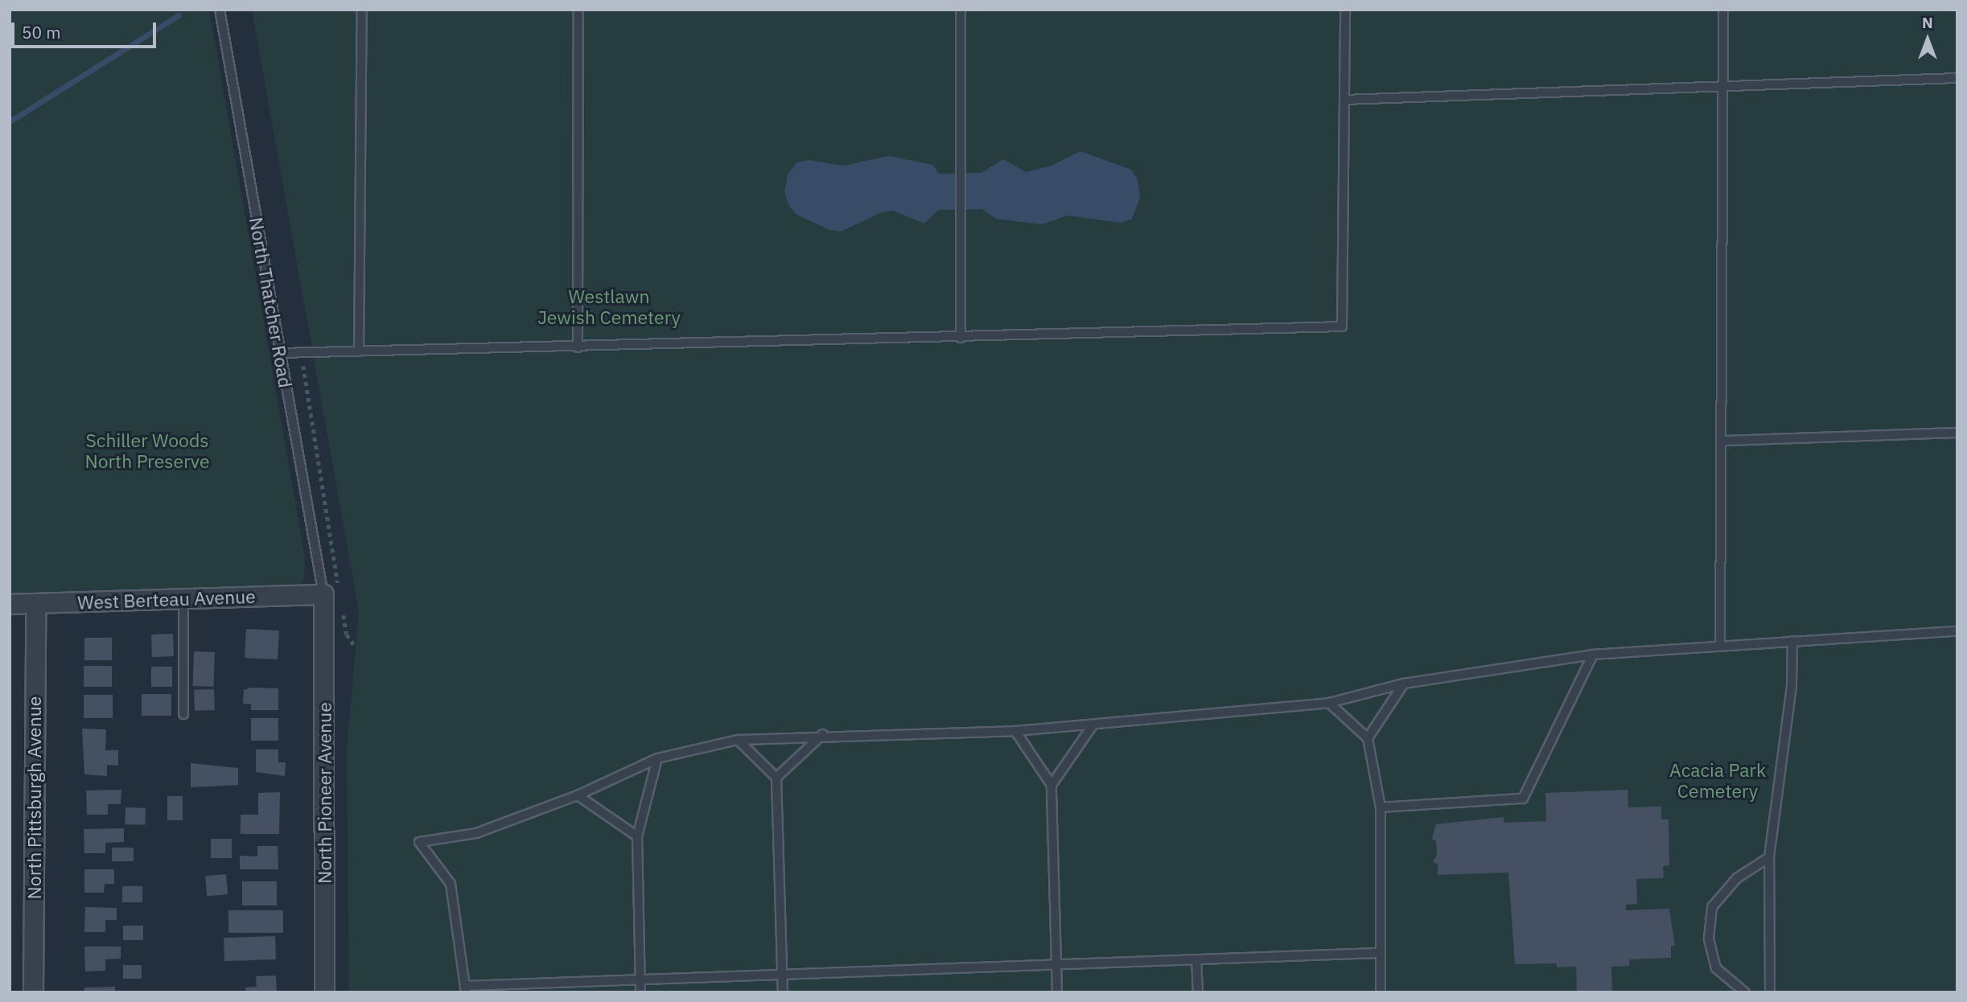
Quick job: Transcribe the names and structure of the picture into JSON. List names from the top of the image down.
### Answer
{
  "streets": {
    "street": ["West Berteau Avenue", "North Pioneer Avenue", "North Pittsburgh Avenue"],
    "lane": ["North Thatcher Road"]
  },
  "crossings": [
    ["North Thatcher Road", "West Berteau Avenue"],
    ["North Thatcher Road", "North Pioneer Avenue"],
    ["West Berteau Avenue", "North Pioneer Avenue"],
    ["West Berteau Avenue", "North Pittsburgh Avenue"]
  ],
  "parks": ["Westlawn Jewish Cemetery", "Schiller Woods North Preserve", "Acacia Park Cemetery"],
  "scale_bar": "50 m",
  "north": "top"
}
